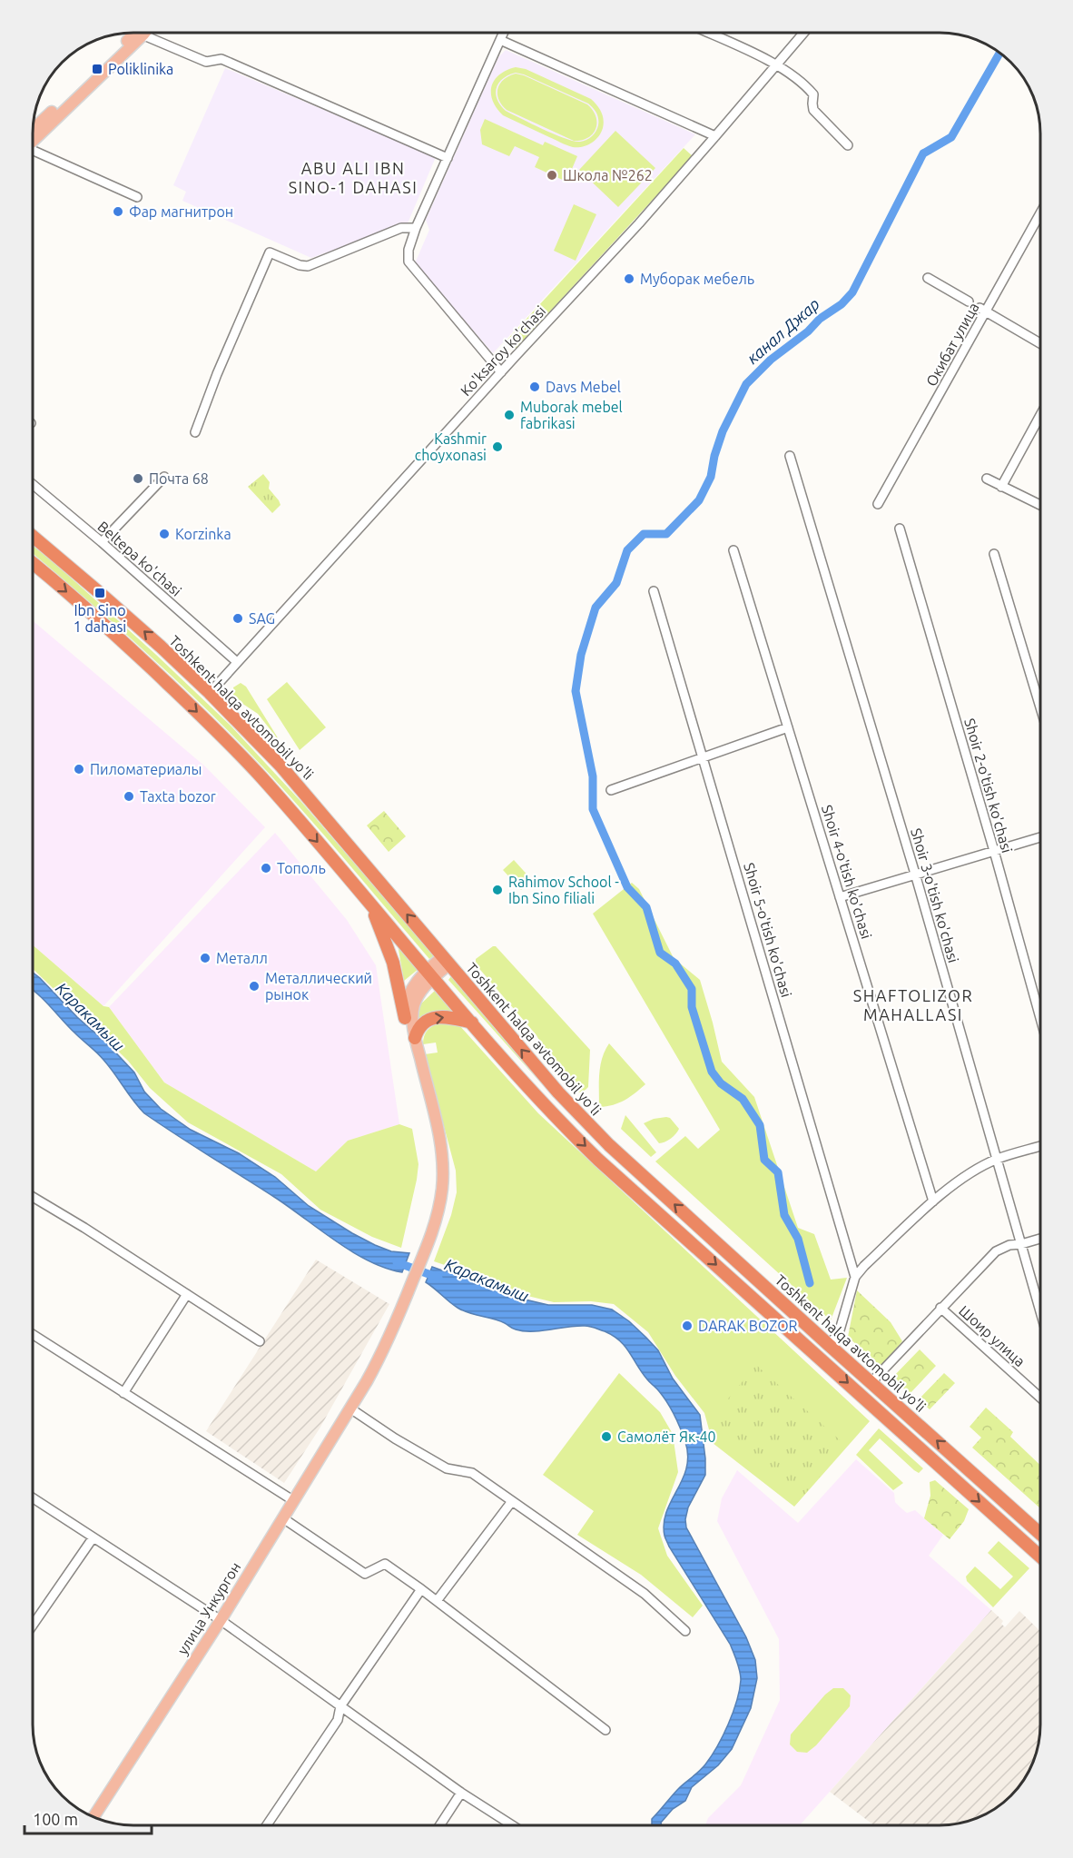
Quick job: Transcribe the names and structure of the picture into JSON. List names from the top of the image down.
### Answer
{
  "streets": {
    "highway": ["Toshkent halqa avtomobil yo'li"],
    "main road": ["улица Ункургон"],
    "street": [
      "Окибат улица",
      "Ko'ksaroy ko'chasi",
      "Beltepa ko'chasi",
      "Shoir 2-o'tish ko'chasi",
      "Shoir 4-o'tish ko'chasi",
      "Shoir 3-o'tish ko'chasi",
      "Shoir 5-o'tish ko'chasi",
      "Шоир улица"
    ]
  },
  "crossings": [
    ["Ko'ksaroy ko'chasi", "Beltepa ko'chasi"],
    ["Ko'ksaroy ko'chasi", "Toshkent halqa avtomobil yo'li"],
    ["Toshkent halqa avtomobil yo'li", "Шоир улица"],
    ["Shoir 3-o'tish ko'chasi", "Шоир улица"]
  ],
  "districts": ["ABU ALI IBN SINO-1 DAHASI", "SHAFTOLIZOR MAHALLASI"],
  "water": ["канал Джар", "Каракамыш"],
  "places": {
    "transit": ["Poliklinika", "Ibn Sino 1 dahasi"],
    "other": [
      "Школа №262",
      "Фар магнитрон",
      "Муборак мебель",
      "Davs Mebel",
      "Muborak mebel fabrikasi",
      "Kashmir choyxonasi",
      "Почта 68",
      "Korzinka",
      "SAG",
      "Пиломатериалы",
      "Taxta bozor",
      "Тополь",
      "Rahimov School - Ibn Sino filiali",
      "Металл",
      "Металлический рынок",
      "DARAK BOZOR",
      "Самолёт Як-40"
    ]
  },
  "scale_bar": "100 m"
}
